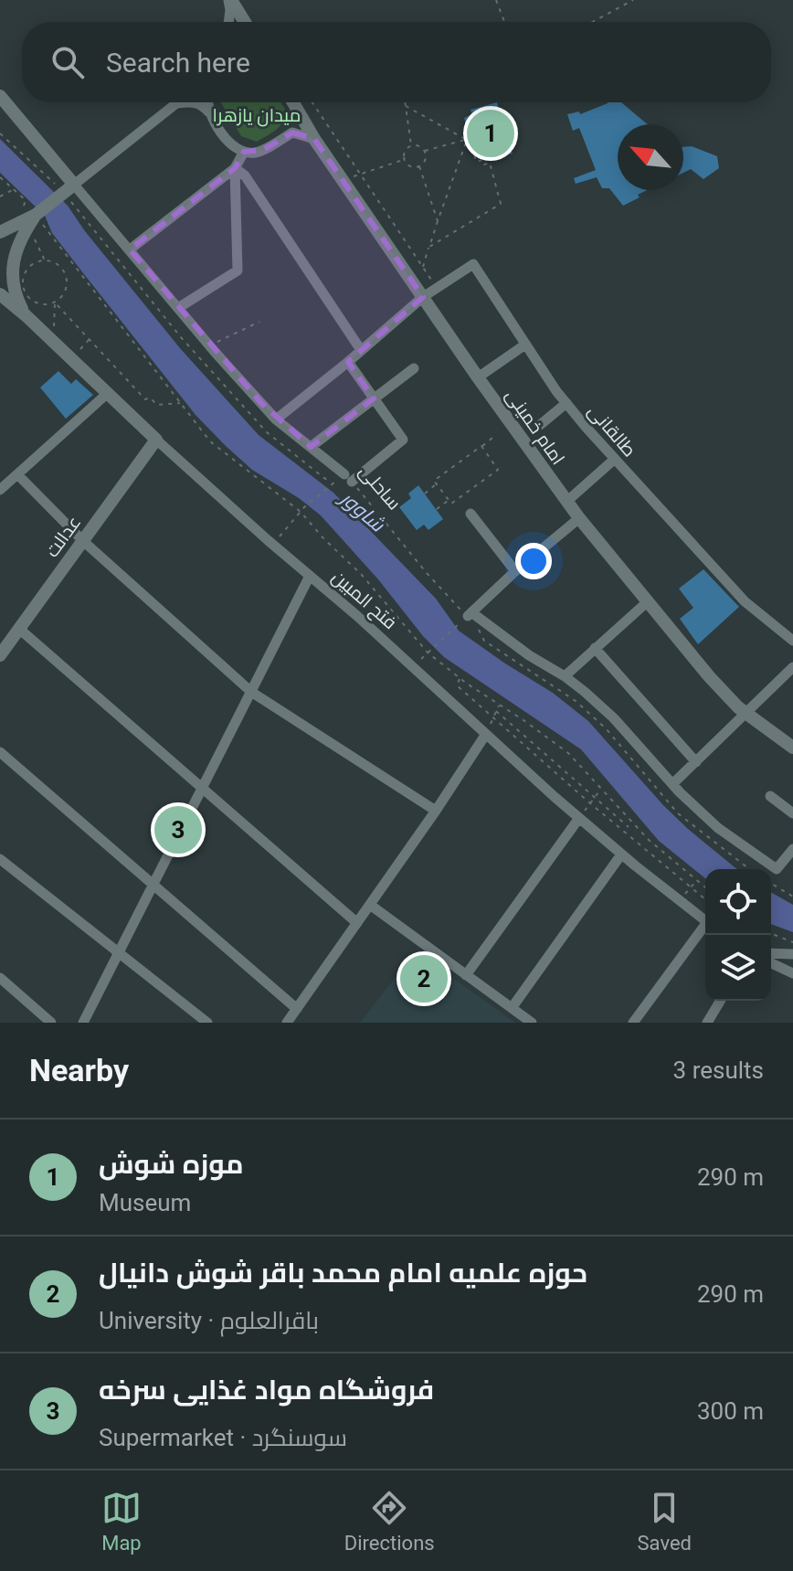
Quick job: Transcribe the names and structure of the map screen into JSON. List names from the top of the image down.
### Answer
{
  "streets": {
    "street": [
      "امام خمینی",
      "طالقانی",
      "ساحلی",
      "عدالت",
      "فتح المبین"
    ]
  },
  "crossings": [
    ["امام خمینی", "طالقانی"],
    ["طالقانی", "ساحلی"],
    ["عدالت", "فتح المبین"]
  ],
  "water": ["شاوور"],
  "parks": ["میدان یازهرا"],
  "north": "top left",
  "page": {
    "search": "Search here",
    "pins": ["1", "3", "2"],
    "heading": ["Nearby", "3 results"],
    "list": [
      {
        "mark": "1",
        "name": "موزه شوش",
        "note": "Museum",
        "value": "290 m"
      },
      {
        "mark": "2",
        "name": "حوزه علمیه امام محمد باقر شوش دانیال",
        "note": "University · باقرالعلوم",
        "value": "290 m"
      },
      {
        "mark": "3",
        "name": "فروشگاه مواد غذایی سرخه",
        "note": "Supermarket · سوسنگرد",
        "value": "300 m"
      }
    ],
    "nav": ["Map", "Directions", "Saved"]
  }
}
